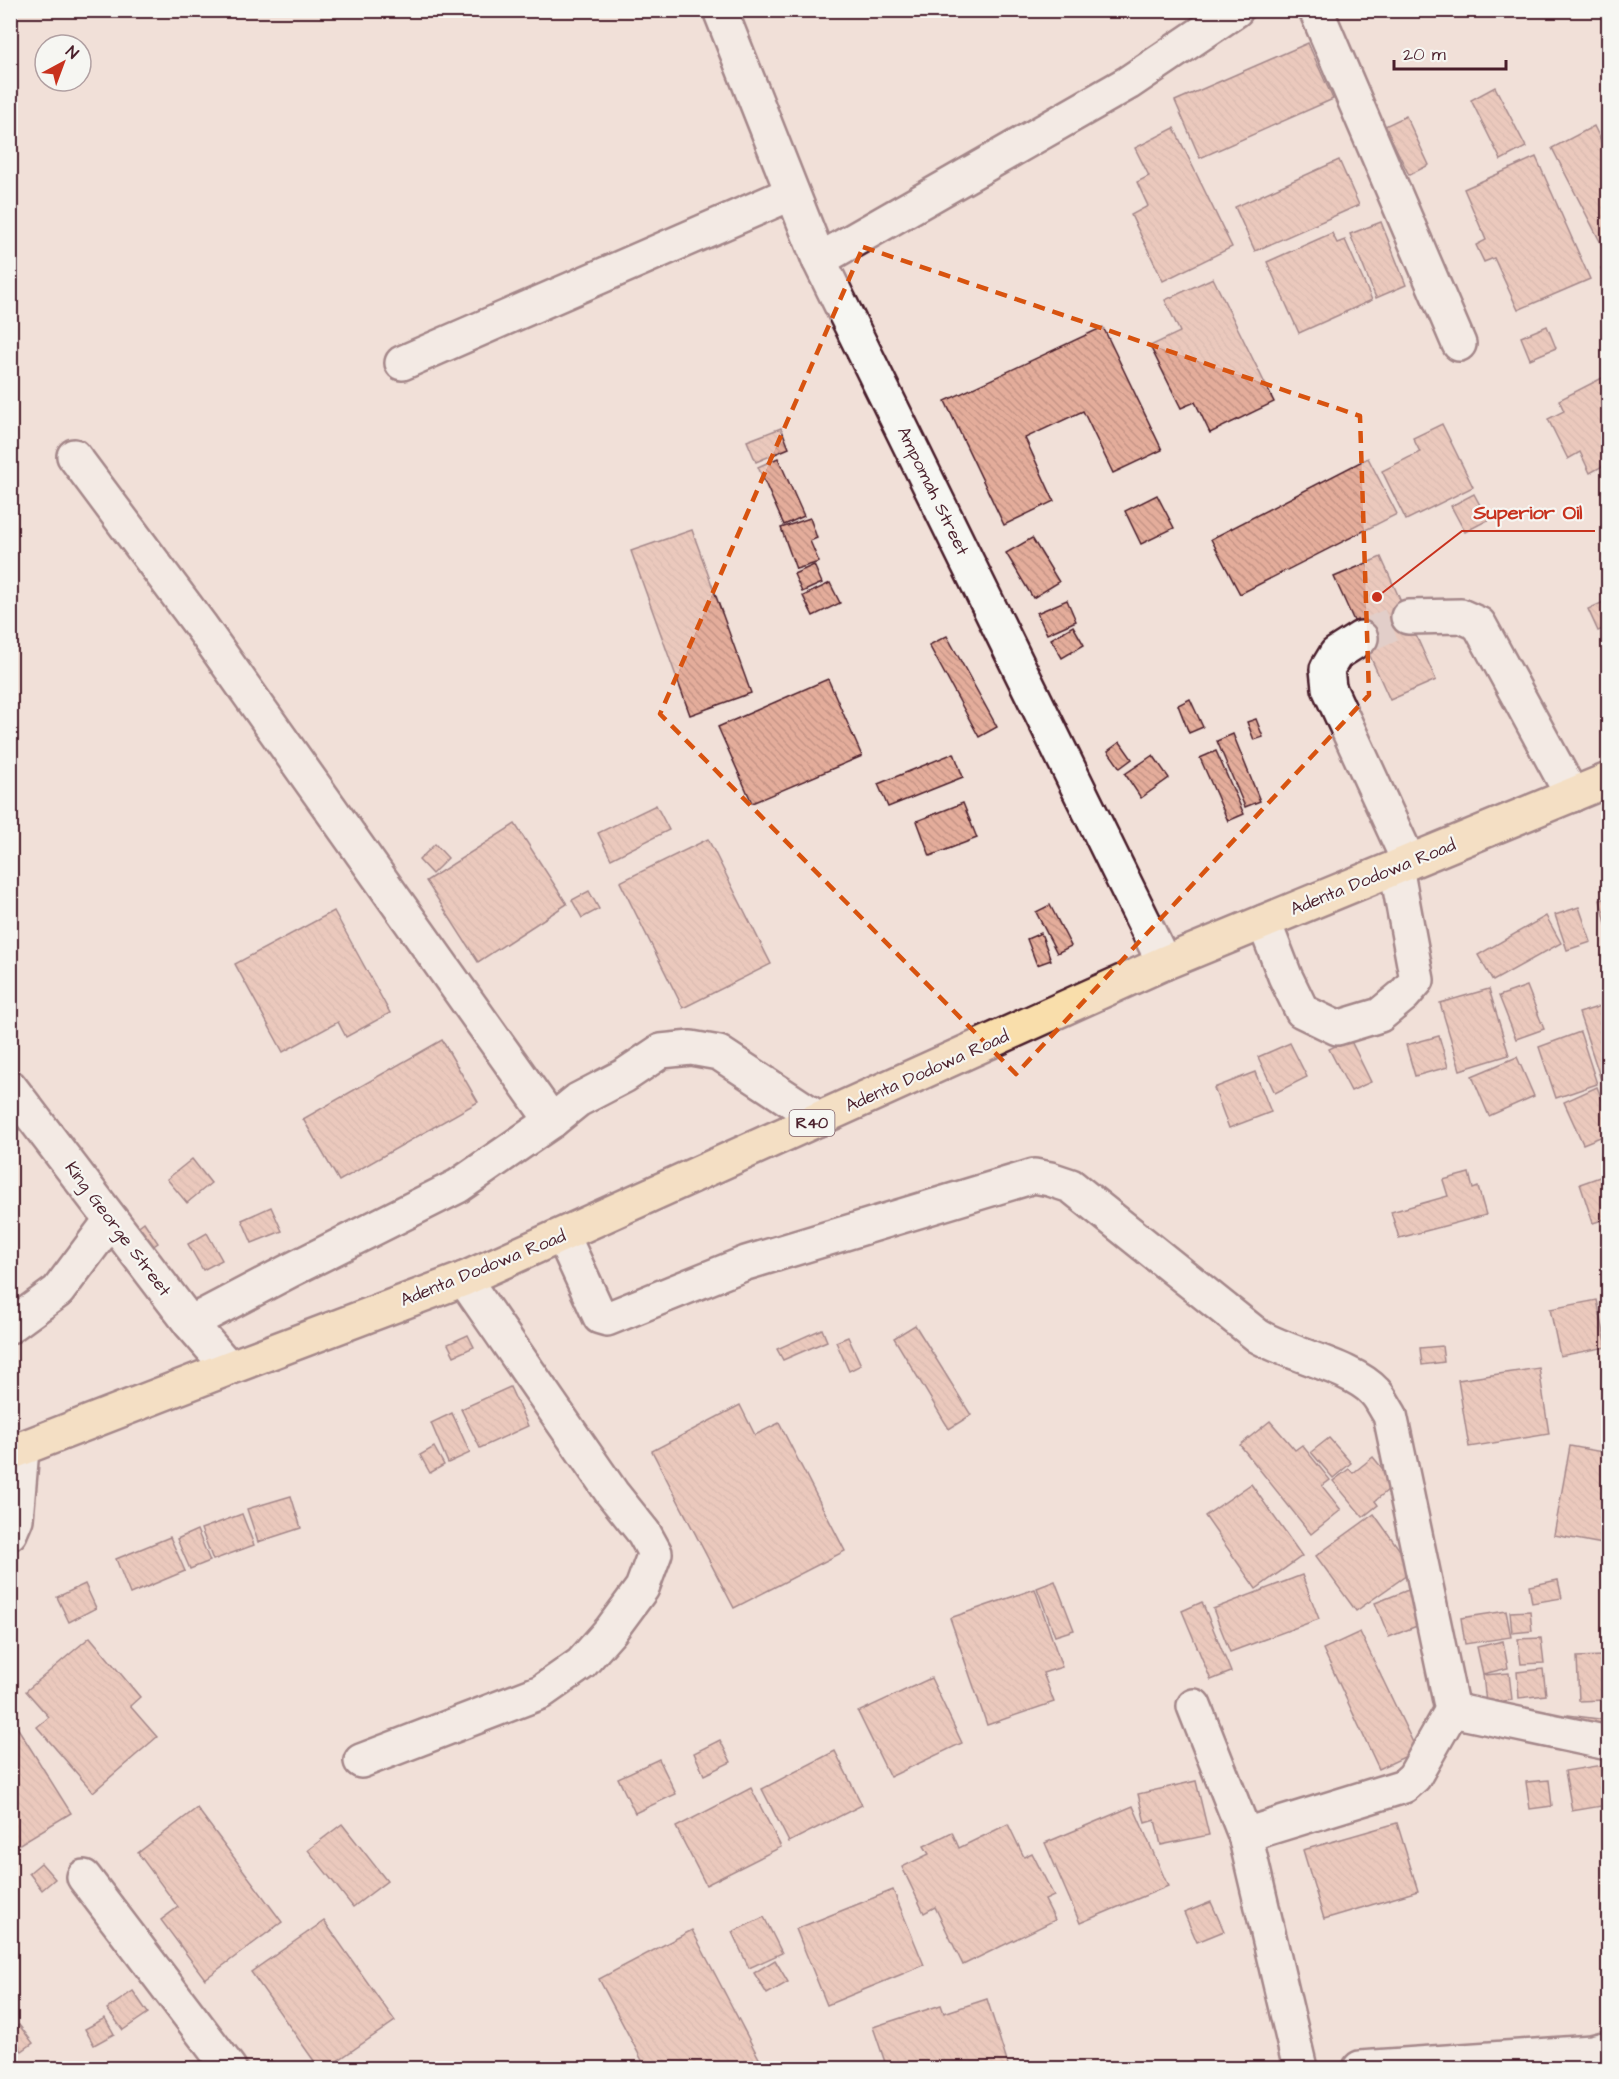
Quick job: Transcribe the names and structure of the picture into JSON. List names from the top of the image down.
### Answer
{
  "streets": {
    "main road": ["Adenta Dodowa Road", "R40"],
    "street": ["Ampomah Street", "King George Street"]
  },
  "crossings": [
    ["Ampomah Street", "Adenta Dodowa Road"],
    ["Adenta Dodowa Road", "King George Street"]
  ],
  "places": ["Superior Oil"],
  "scale_bar": "20 m",
  "north": "top right"
}
